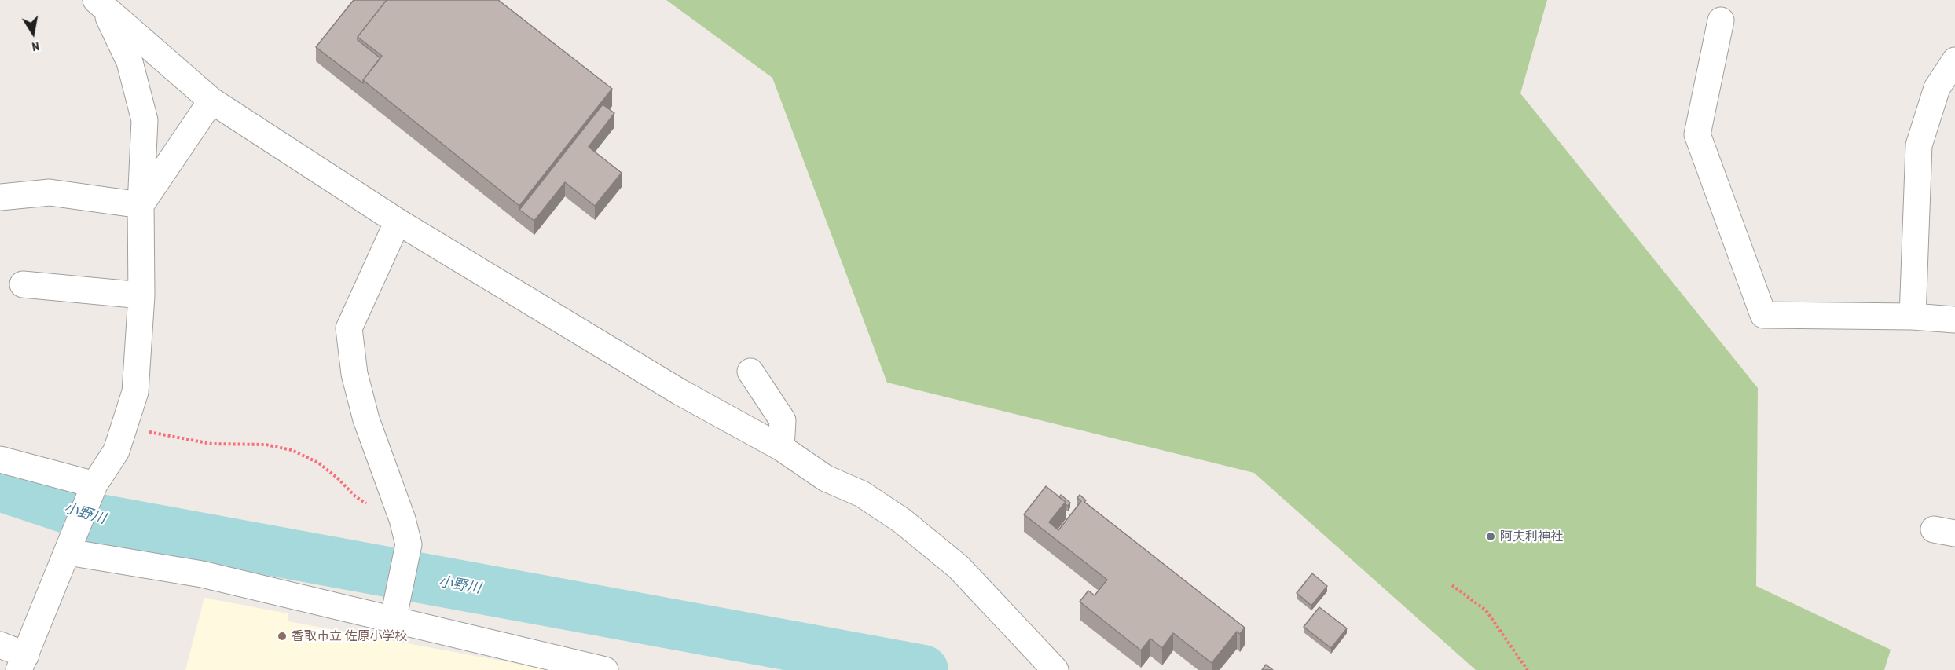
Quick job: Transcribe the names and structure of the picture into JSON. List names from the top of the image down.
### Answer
{
  "water": ["小野川"],
  "places": ["阿夫利神社", "香取市立 佐原小学校"],
  "north": "bottom"
}
